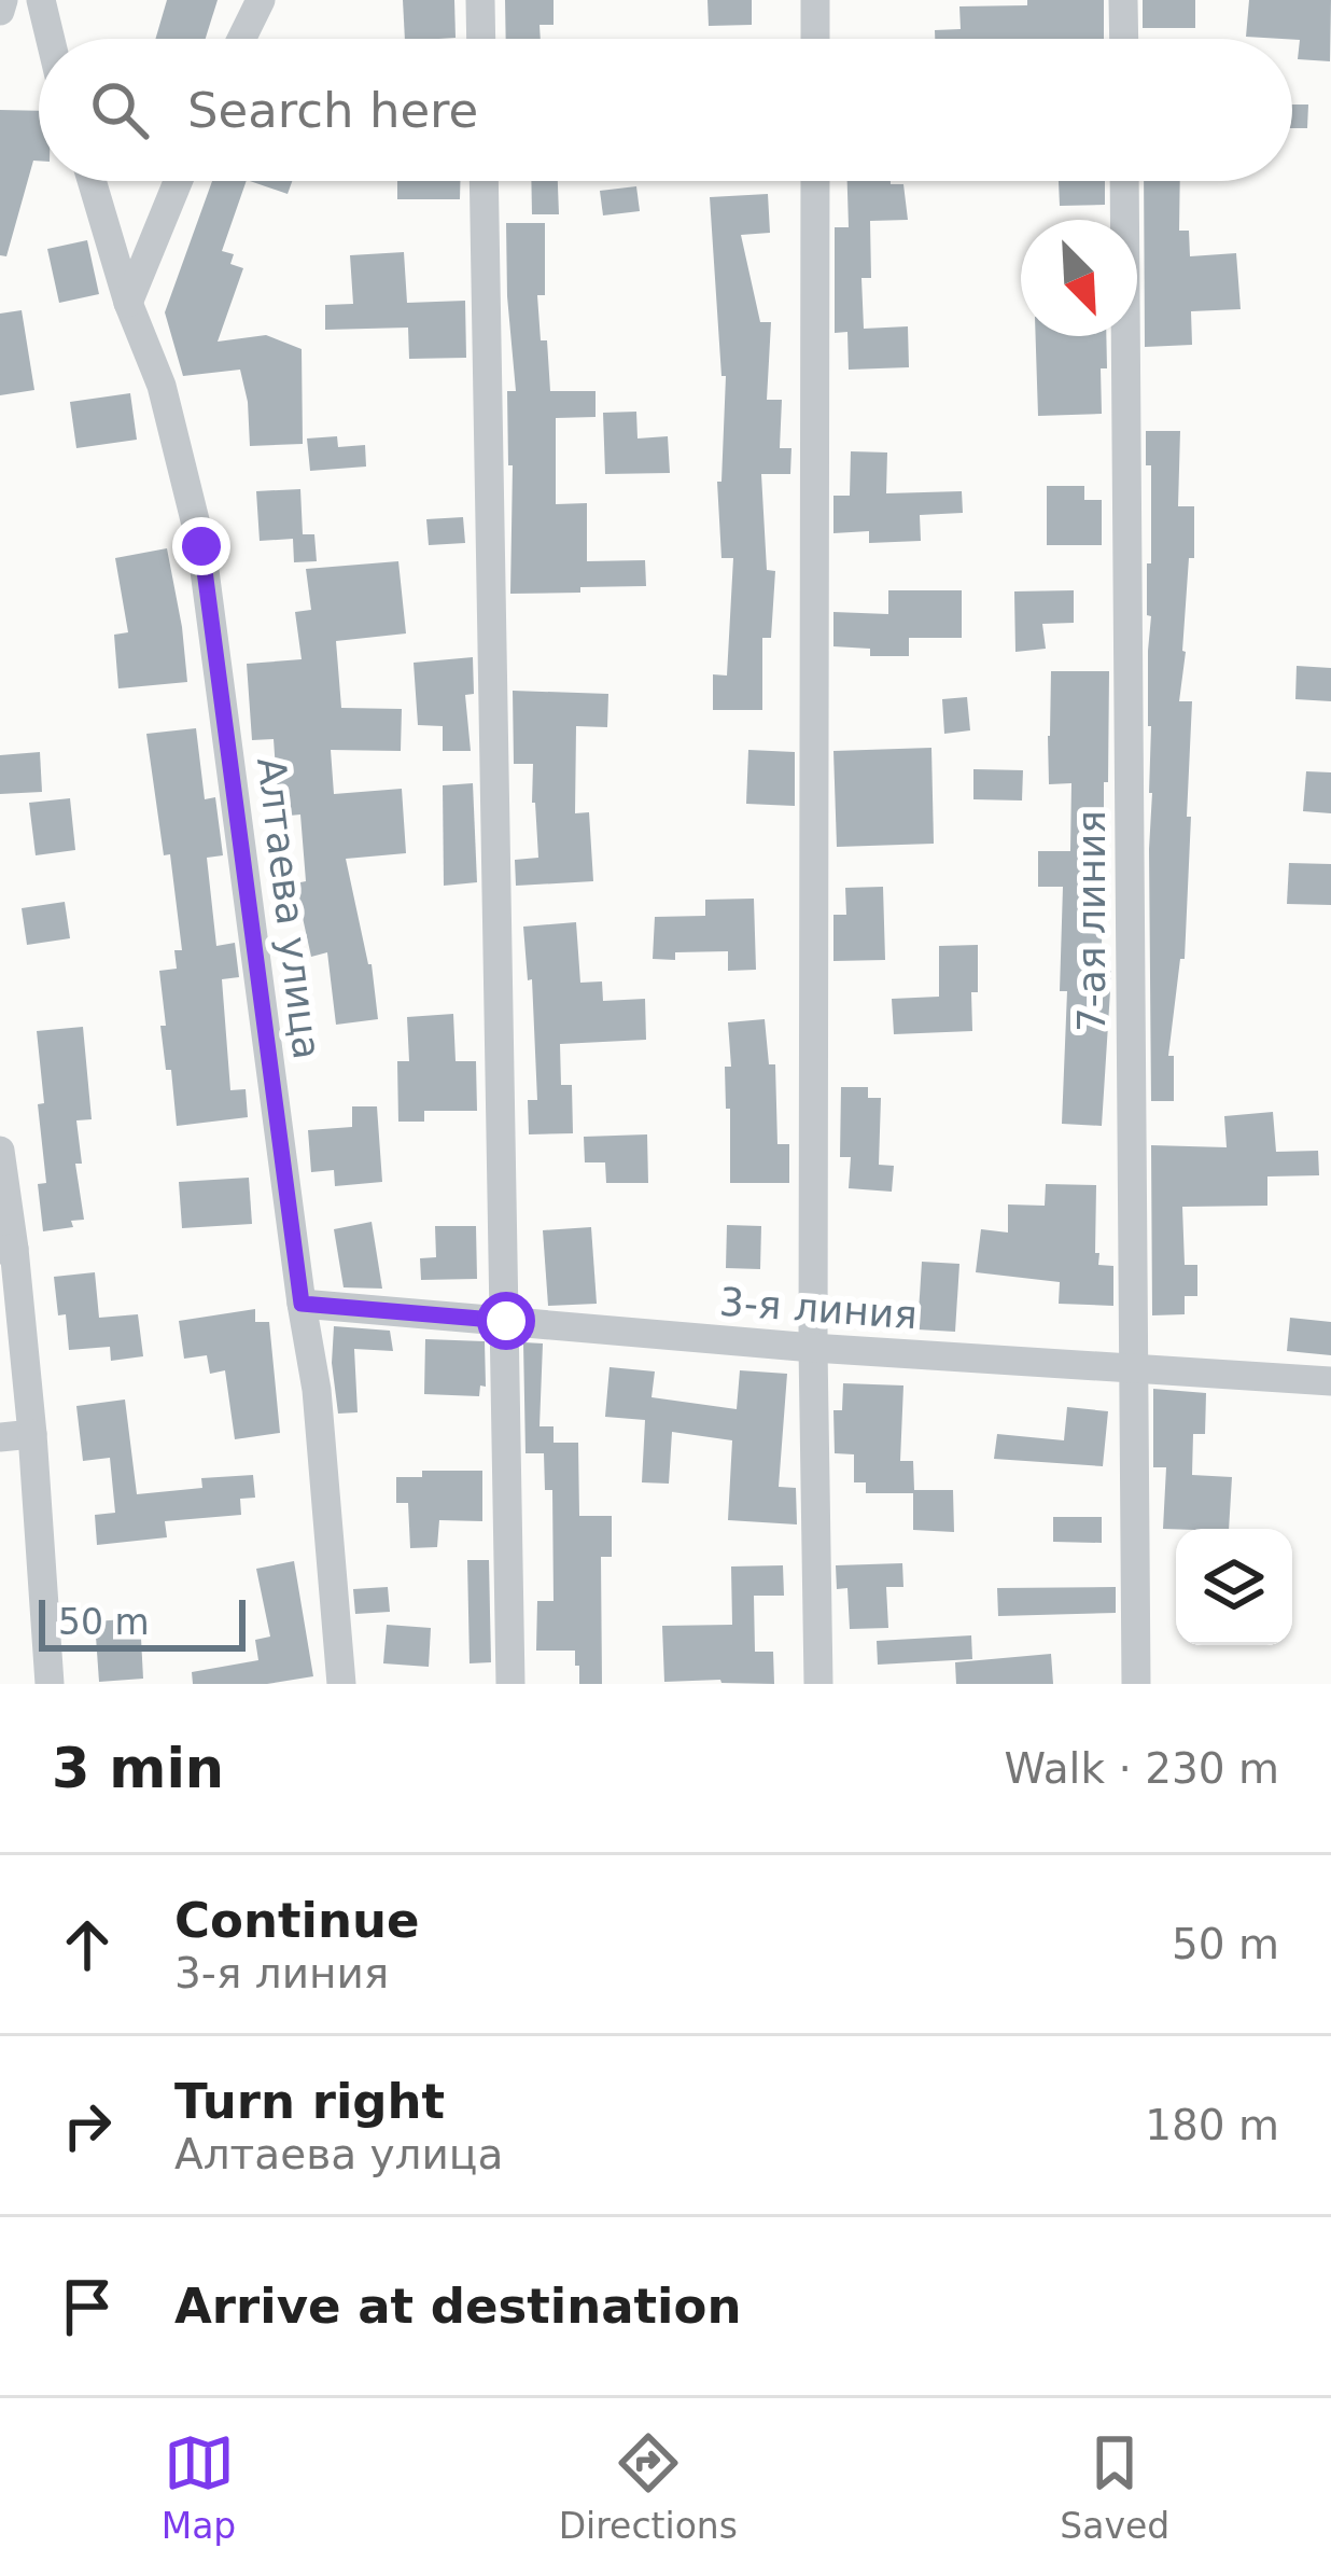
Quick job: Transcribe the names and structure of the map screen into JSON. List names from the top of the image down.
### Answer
{
  "streets": {
    "street": ["Алтаева улица", "7-ая линия", "3-я линия"]
  },
  "crossings": [
    ["Алтаева улица", "3-я линия"],
    ["7-ая линия", "3-я линия"]
  ],
  "scale_bar": "50 m",
  "north": "bottom right",
  "page": {
    "search": "Search here",
    "scale": "50 m",
    "heading": ["3 min", "Walk · 230 m"],
    "list": [
      ["Continue", "3-я линия", "50 m"],
      ["Turn right", "Алтаева улица", "180 m"],
      "Arrive at destination"
    ],
    "nav": ["Map", "Directions", "Saved"]
  }
}
